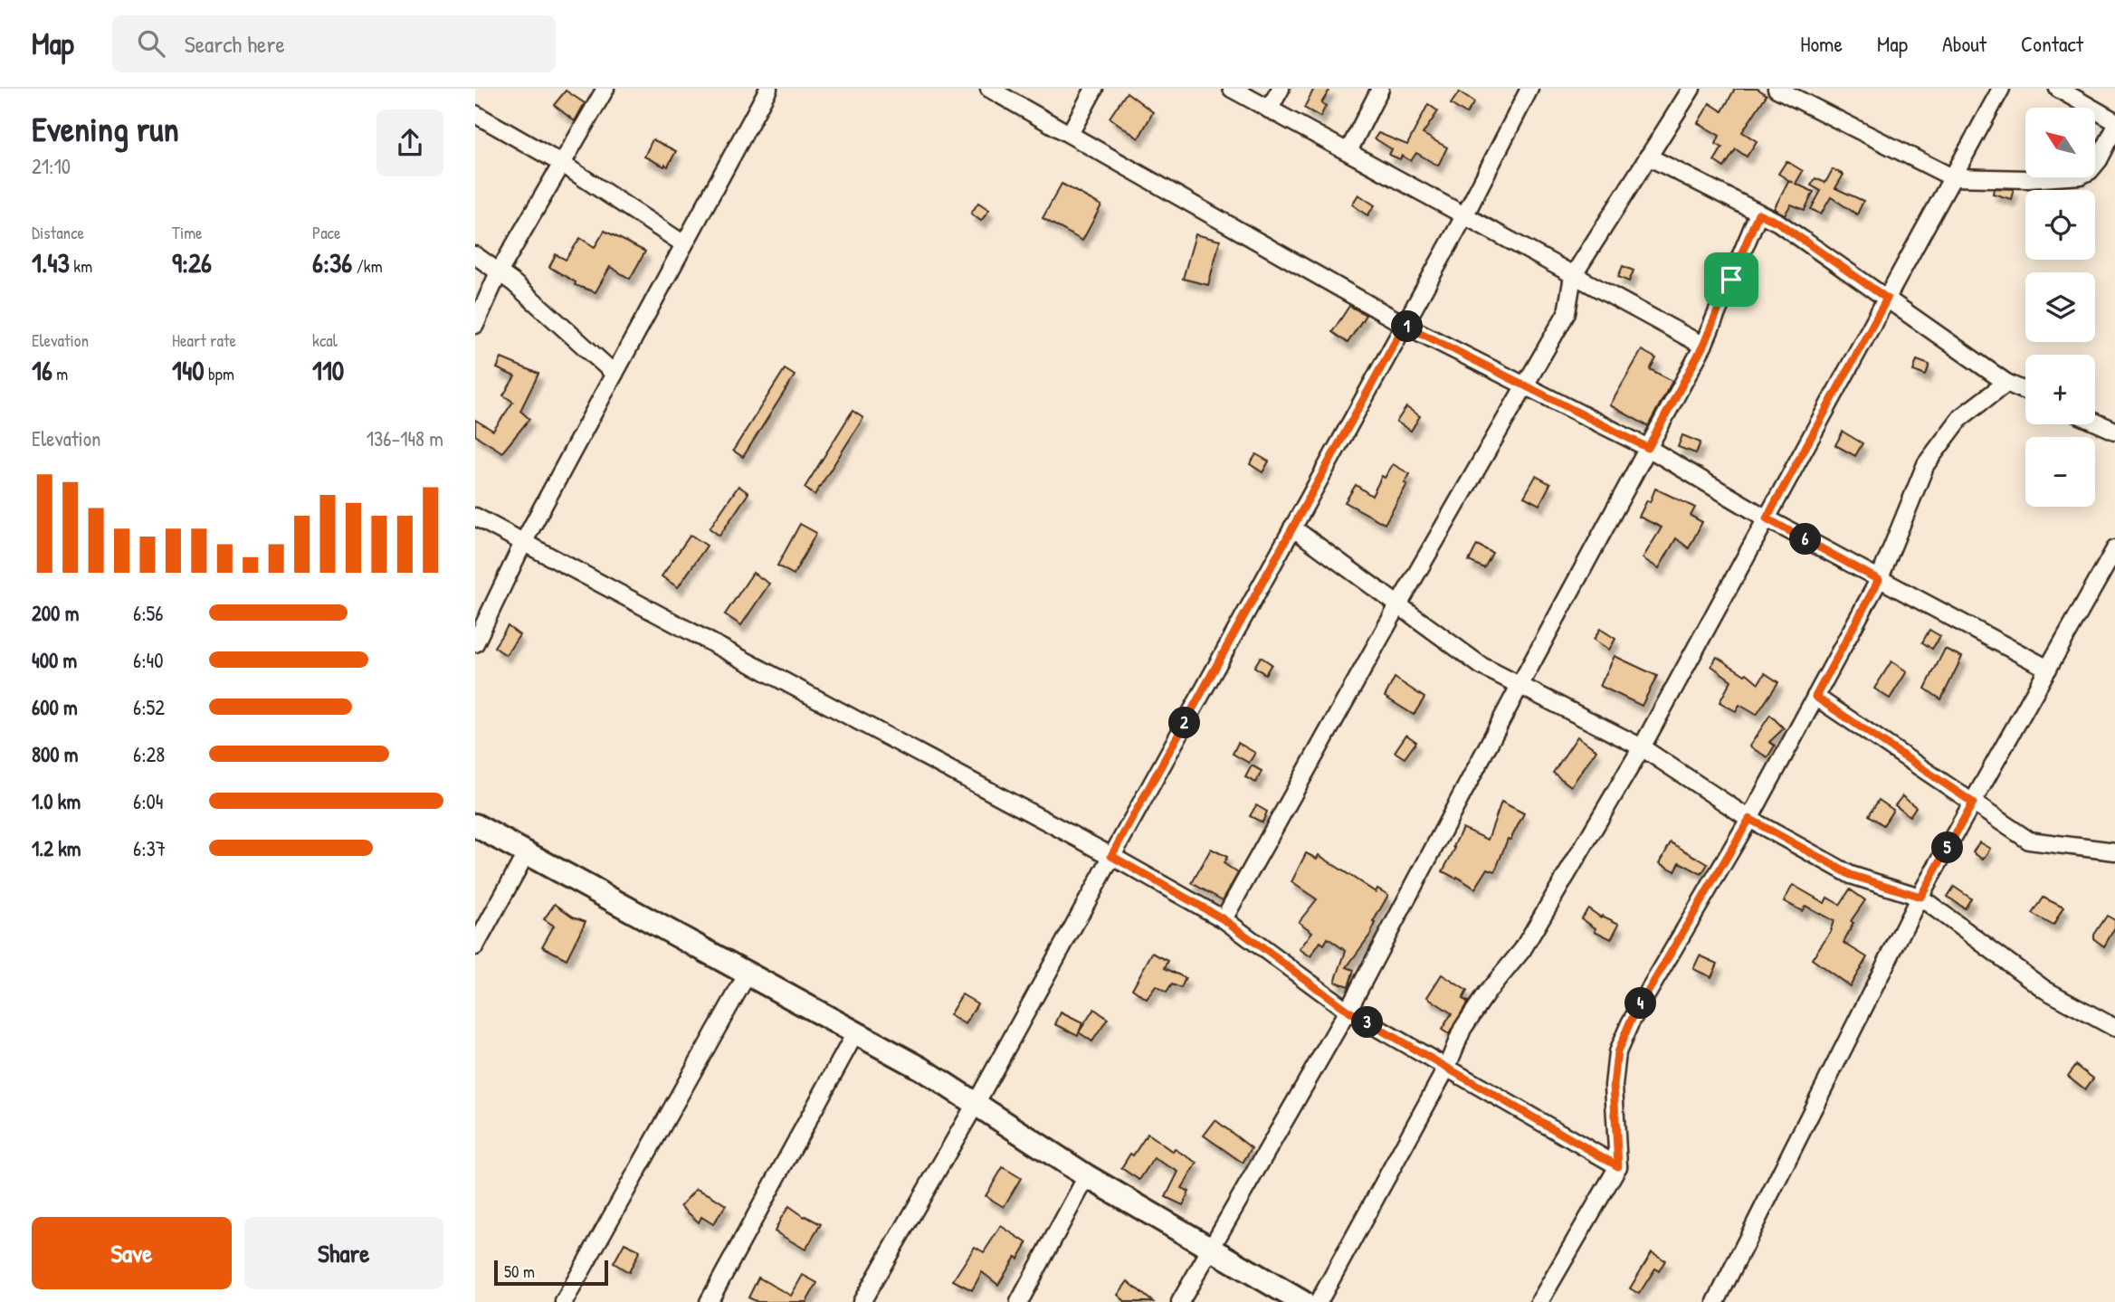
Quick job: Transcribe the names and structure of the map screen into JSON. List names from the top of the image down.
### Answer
{
  "scale_bar": "50 m",
  "north": "top left",
  "page": {
    "header": "Map",
    "search": "Search here",
    "nav": [
      "Home",
      "Map",
      "About",
      "Contact"
    ],
    "heading": ["Evening run", "21:10"],
    "map_buttons": ["+", "−"],
    "stats": [
      ["Distance", "1.43 km"],
      ["Time", "9:26"],
      ["Pace", "6:36 /km"],
      ["Elevation", "16 m"],
      ["Heart rate", "140 bpm"],
      ["kcal", "110"]
    ],
    "pins": [
      "1",
      "6",
      "2",
      "5",
      "4",
      "3"
    ],
    "chart": ["Elevation", "136–148 m"],
    "list": [
      {
        "name": "200 m",
        "note": "6:56"
      },
      {
        "name": "400 m",
        "note": "6:40"
      },
      {
        "name": "600 m",
        "note": "6:52"
      },
      {
        "name": "800 m",
        "note": "6:28"
      },
      {
        "name": "1.0 km",
        "note": "6:04"
      },
      {
        "name": "1.2 km",
        "note": "6:37"
      }
    ],
    "buttons": ["Save", "Share"],
    "scale": "50 m"
  }
}
